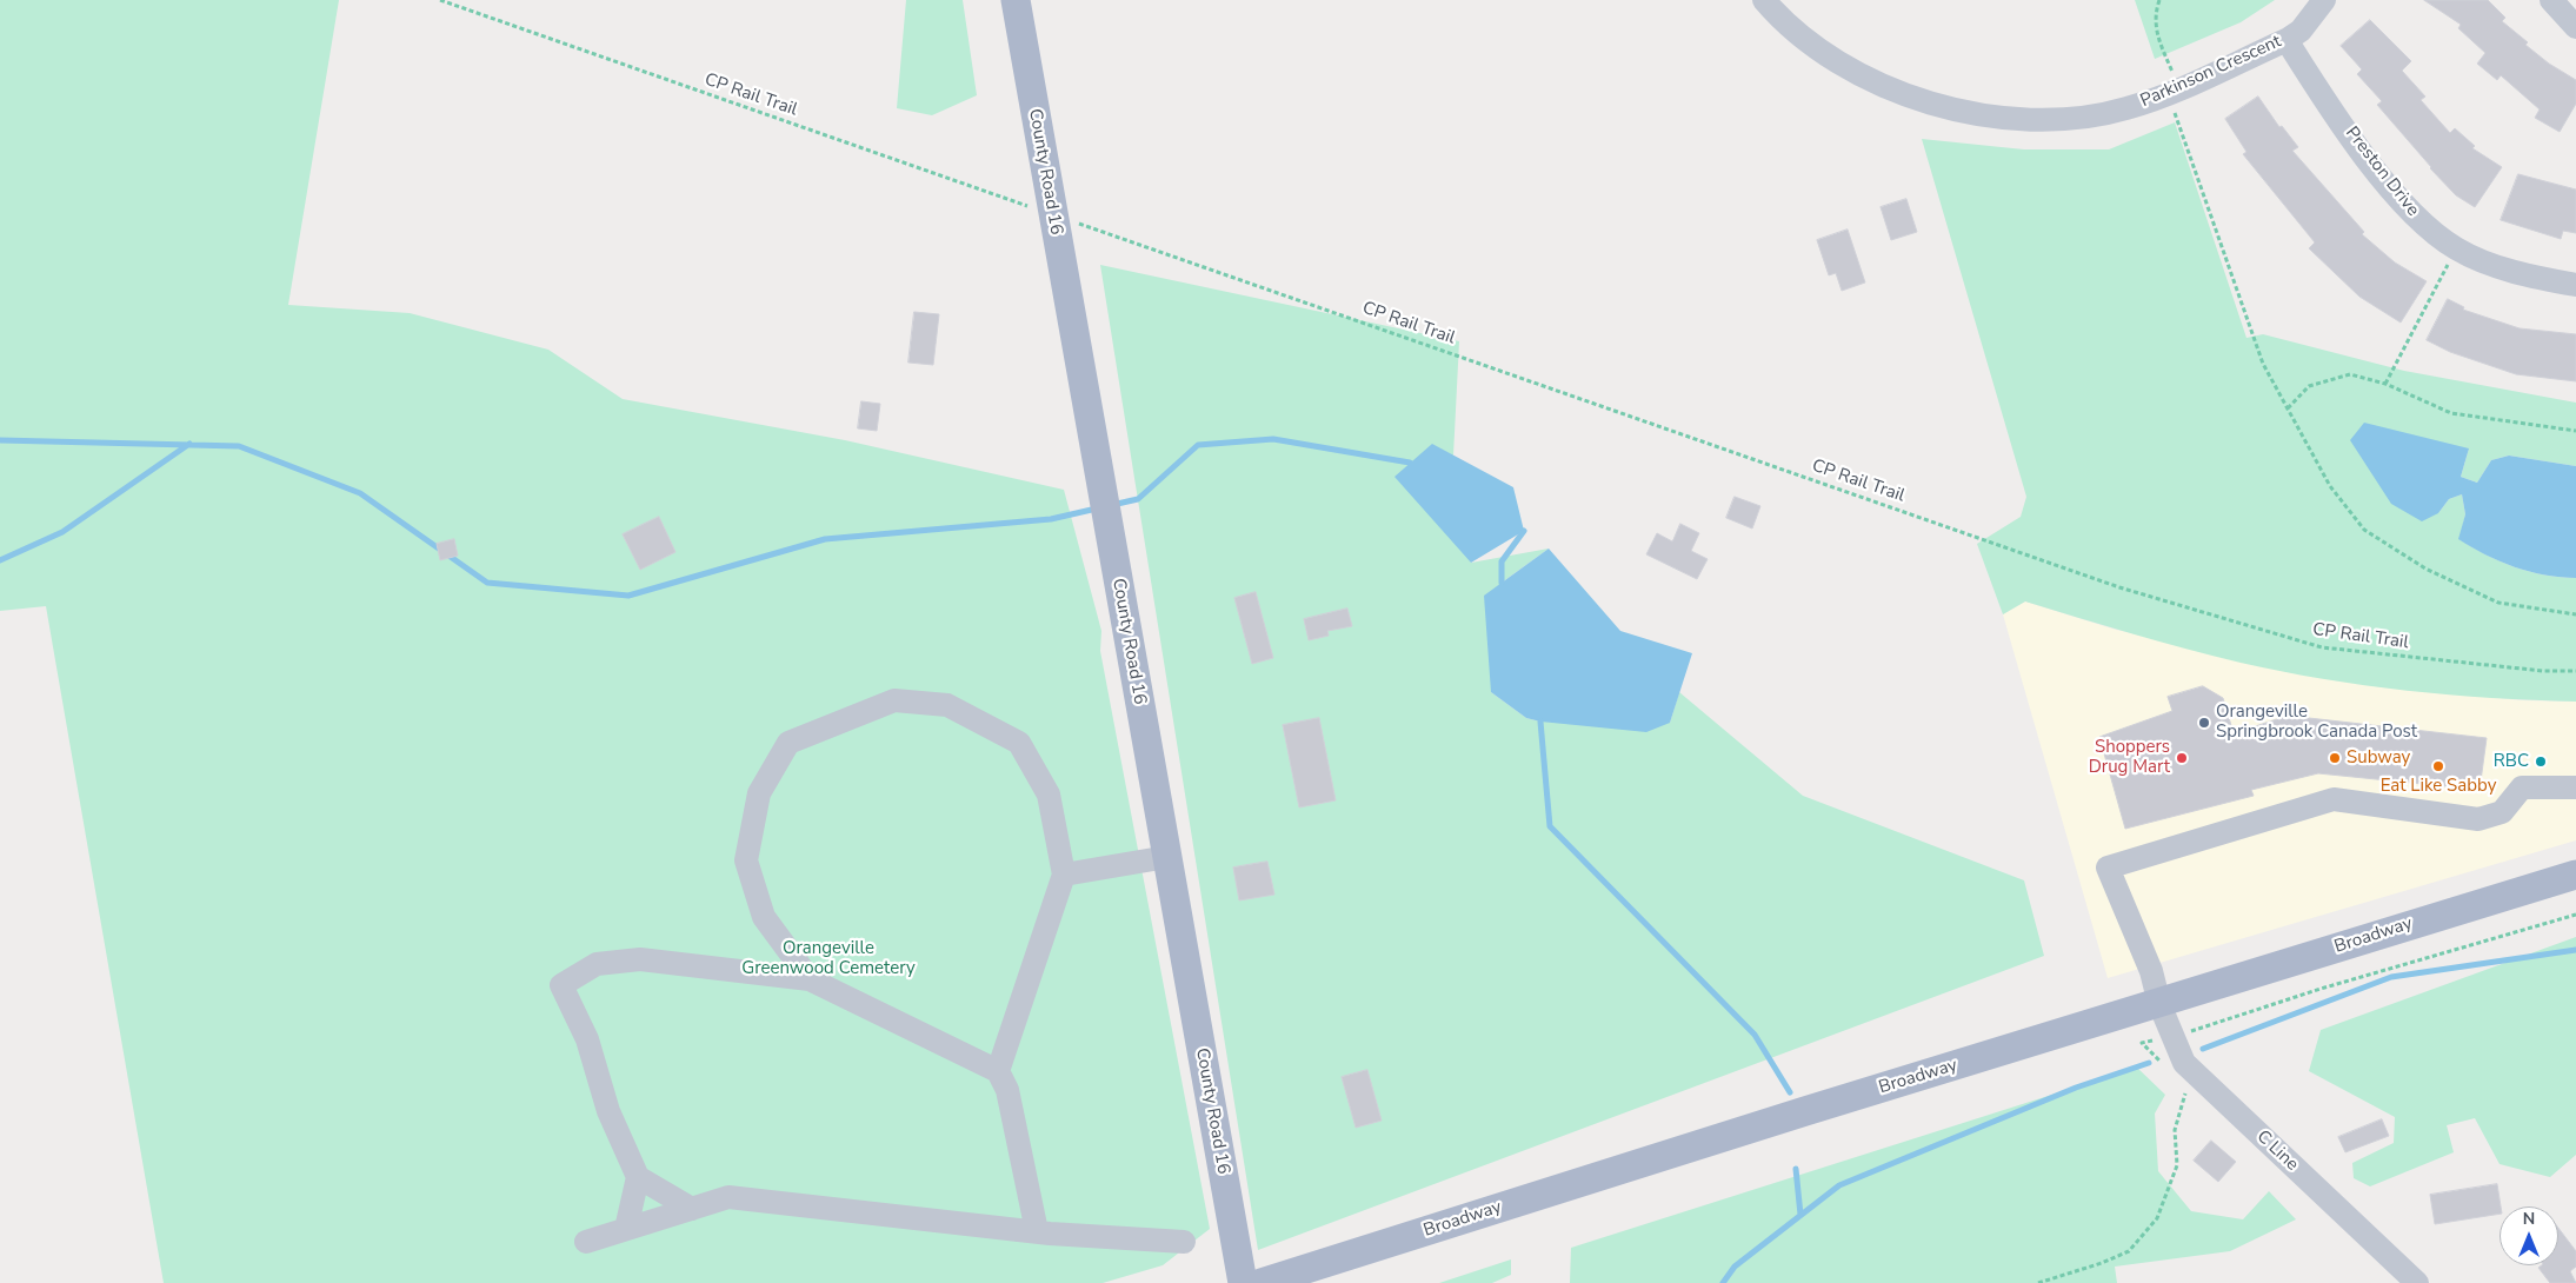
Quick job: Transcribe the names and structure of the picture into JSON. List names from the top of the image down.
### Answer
{
  "streets": {
    "main road": ["County Road 16", "Broadway"],
    "street": ["Parkinson Crescent", "Preston Drive", "C Line"],
    "path": ["CP Rail Trail"]
  },
  "crossings": [
    ["Parkinson Crescent", "Preston Drive"],
    ["CP Rail Trail", "County Road 16"],
    ["Broadway", "C Line"]
  ],
  "parks": ["Orangeville Greenwood Cemetery"],
  "places": [
    "Orangeville Springbrook Canada Post",
    "Shoppers Drug Mart",
    "Subway",
    "RBC",
    "Eat Like Sabby"
  ],
  "north": "top"
}
